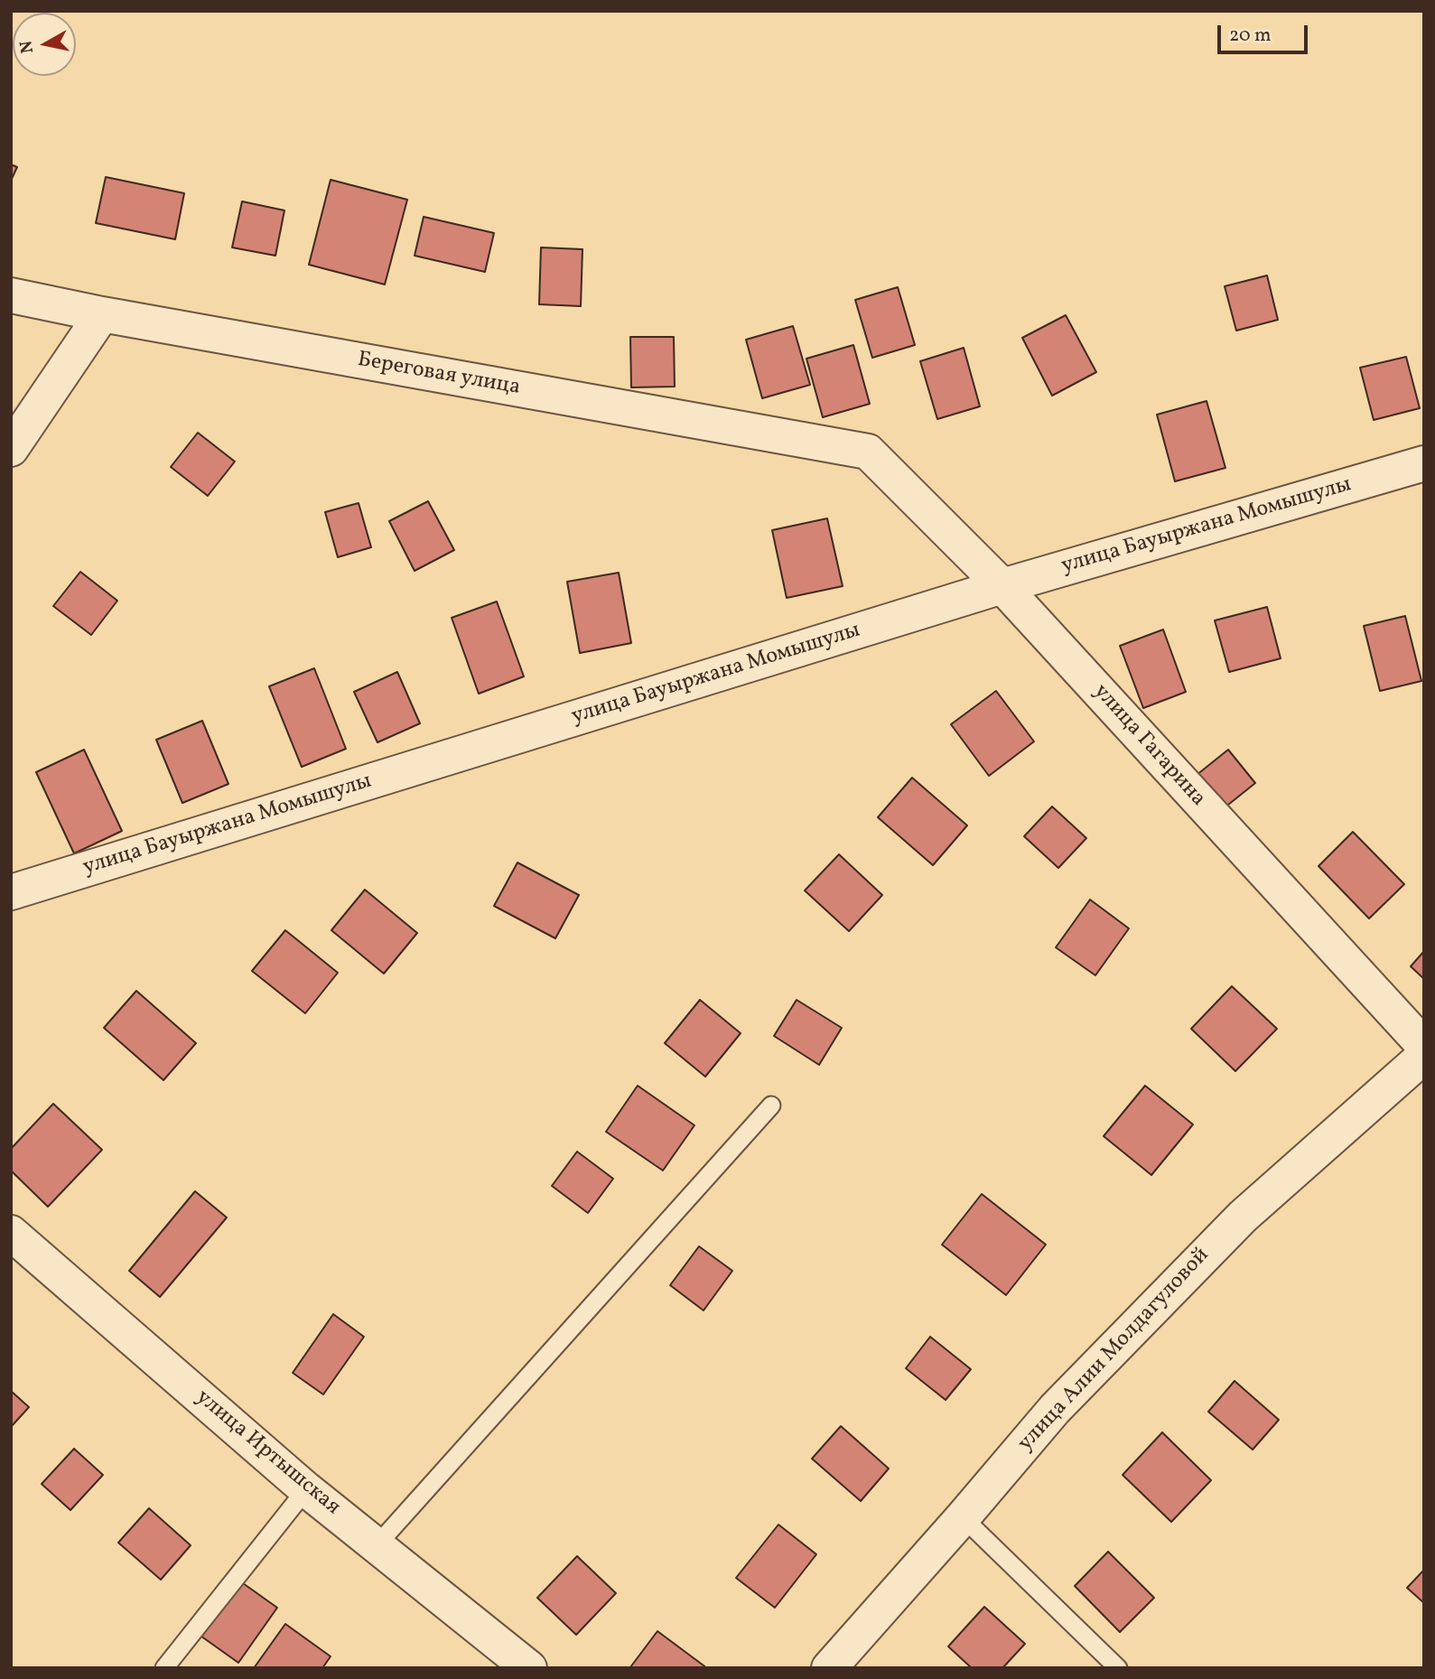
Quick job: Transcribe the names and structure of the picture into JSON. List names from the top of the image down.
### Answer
{
  "streets": {
    "street": [
      "Береговая улица",
      "улица Бауыржана Момышулы",
      "улица Гагарина",
      "улица Алии Молдагуловой",
      "улица Иртышская"
    ]
  },
  "crossings": [
    ["Береговая улица", "улица Гагарина"],
    ["улица Бауыржана Момышулы", "улица Гагарина"]
  ],
  "scale_bar": "20 m",
  "north": "left"
}
